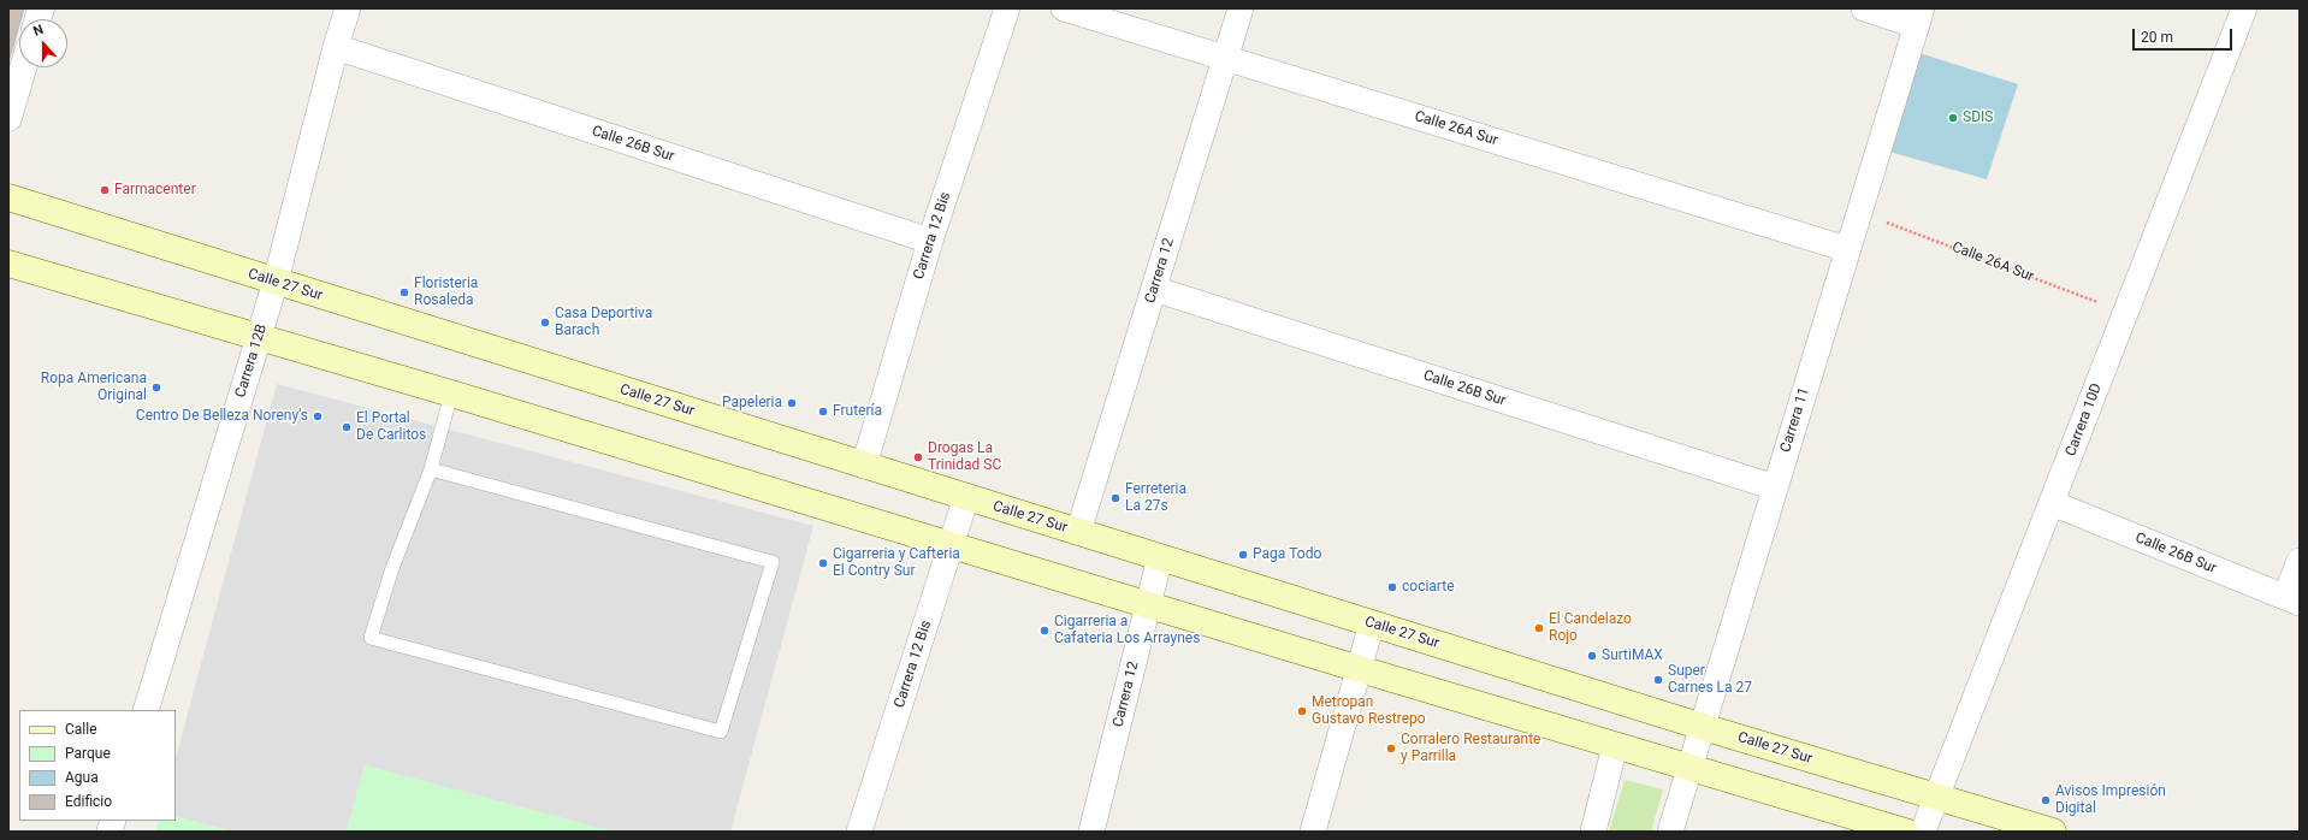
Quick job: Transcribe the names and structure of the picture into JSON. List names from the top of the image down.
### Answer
{
  "streets": {
    "main road": ["Calle 27 Sur"],
    "street": [
      "Calle 26A Sur",
      "Calle 26B Sur",
      "Carrera 12 Bis",
      "Carrera 12",
      "Carrera 12B",
      "Carrera 11",
      "Carrera 10D"
    ]
  },
  "crossings": [
    ["Calle 26A Sur", "Carrera 12"],
    ["Calle 26A Sur", "Carrera 11"],
    ["Calle 26A Sur", "Carrera 10D"],
    ["Calle 26B Sur", "Carrera 12 Bis"],
    ["Calle 26B Sur", "Carrera 12"],
    ["Calle 26B Sur", "Carrera 12B"],
    ["Calle 26B Sur", "Carrera 11"],
    ["Calle 26B Sur", "Carrera 10D"],
    ["Carrera 12 Bis", "Calle 27 Sur"],
    ["Carrera 12", "Calle 27 Sur"],
    ["Calle 27 Sur", "Carrera 12B"],
    ["Calle 27 Sur", "Carrera 11"],
    ["Calle 27 Sur", "Carrera 10D"]
  ],
  "places": [
    "SDIS",
    "Farmacenter",
    "Floristeria Rosaleda",
    "Casa Deportiva Barach",
    "Ropa Americana Original",
    "Papeleria",
    "Frutería",
    "Centro De Belleza Noreny's",
    "El Portal De Carlitos",
    "Drogas La Trinidad SC",
    "Ferreteria La 27s",
    "Paga Todo",
    "Cigarreria y Cafteria El Contry Sur",
    "cociarte",
    "El Candelazo Rojo",
    "Cigarreria a Cafateria Los Arraynes",
    "SurtiMAX",
    "Super Carnes La 27",
    "Metropan Gustavo Restrepo",
    "Corralero Restaurante y Parrilla",
    "Avisos Impresión Digital"
  ],
  "legend": [
    "Calle",
    "Parque",
    "Agua",
    "Edificio"
  ],
  "scale_bar": "20 m",
  "north": "top"
}
